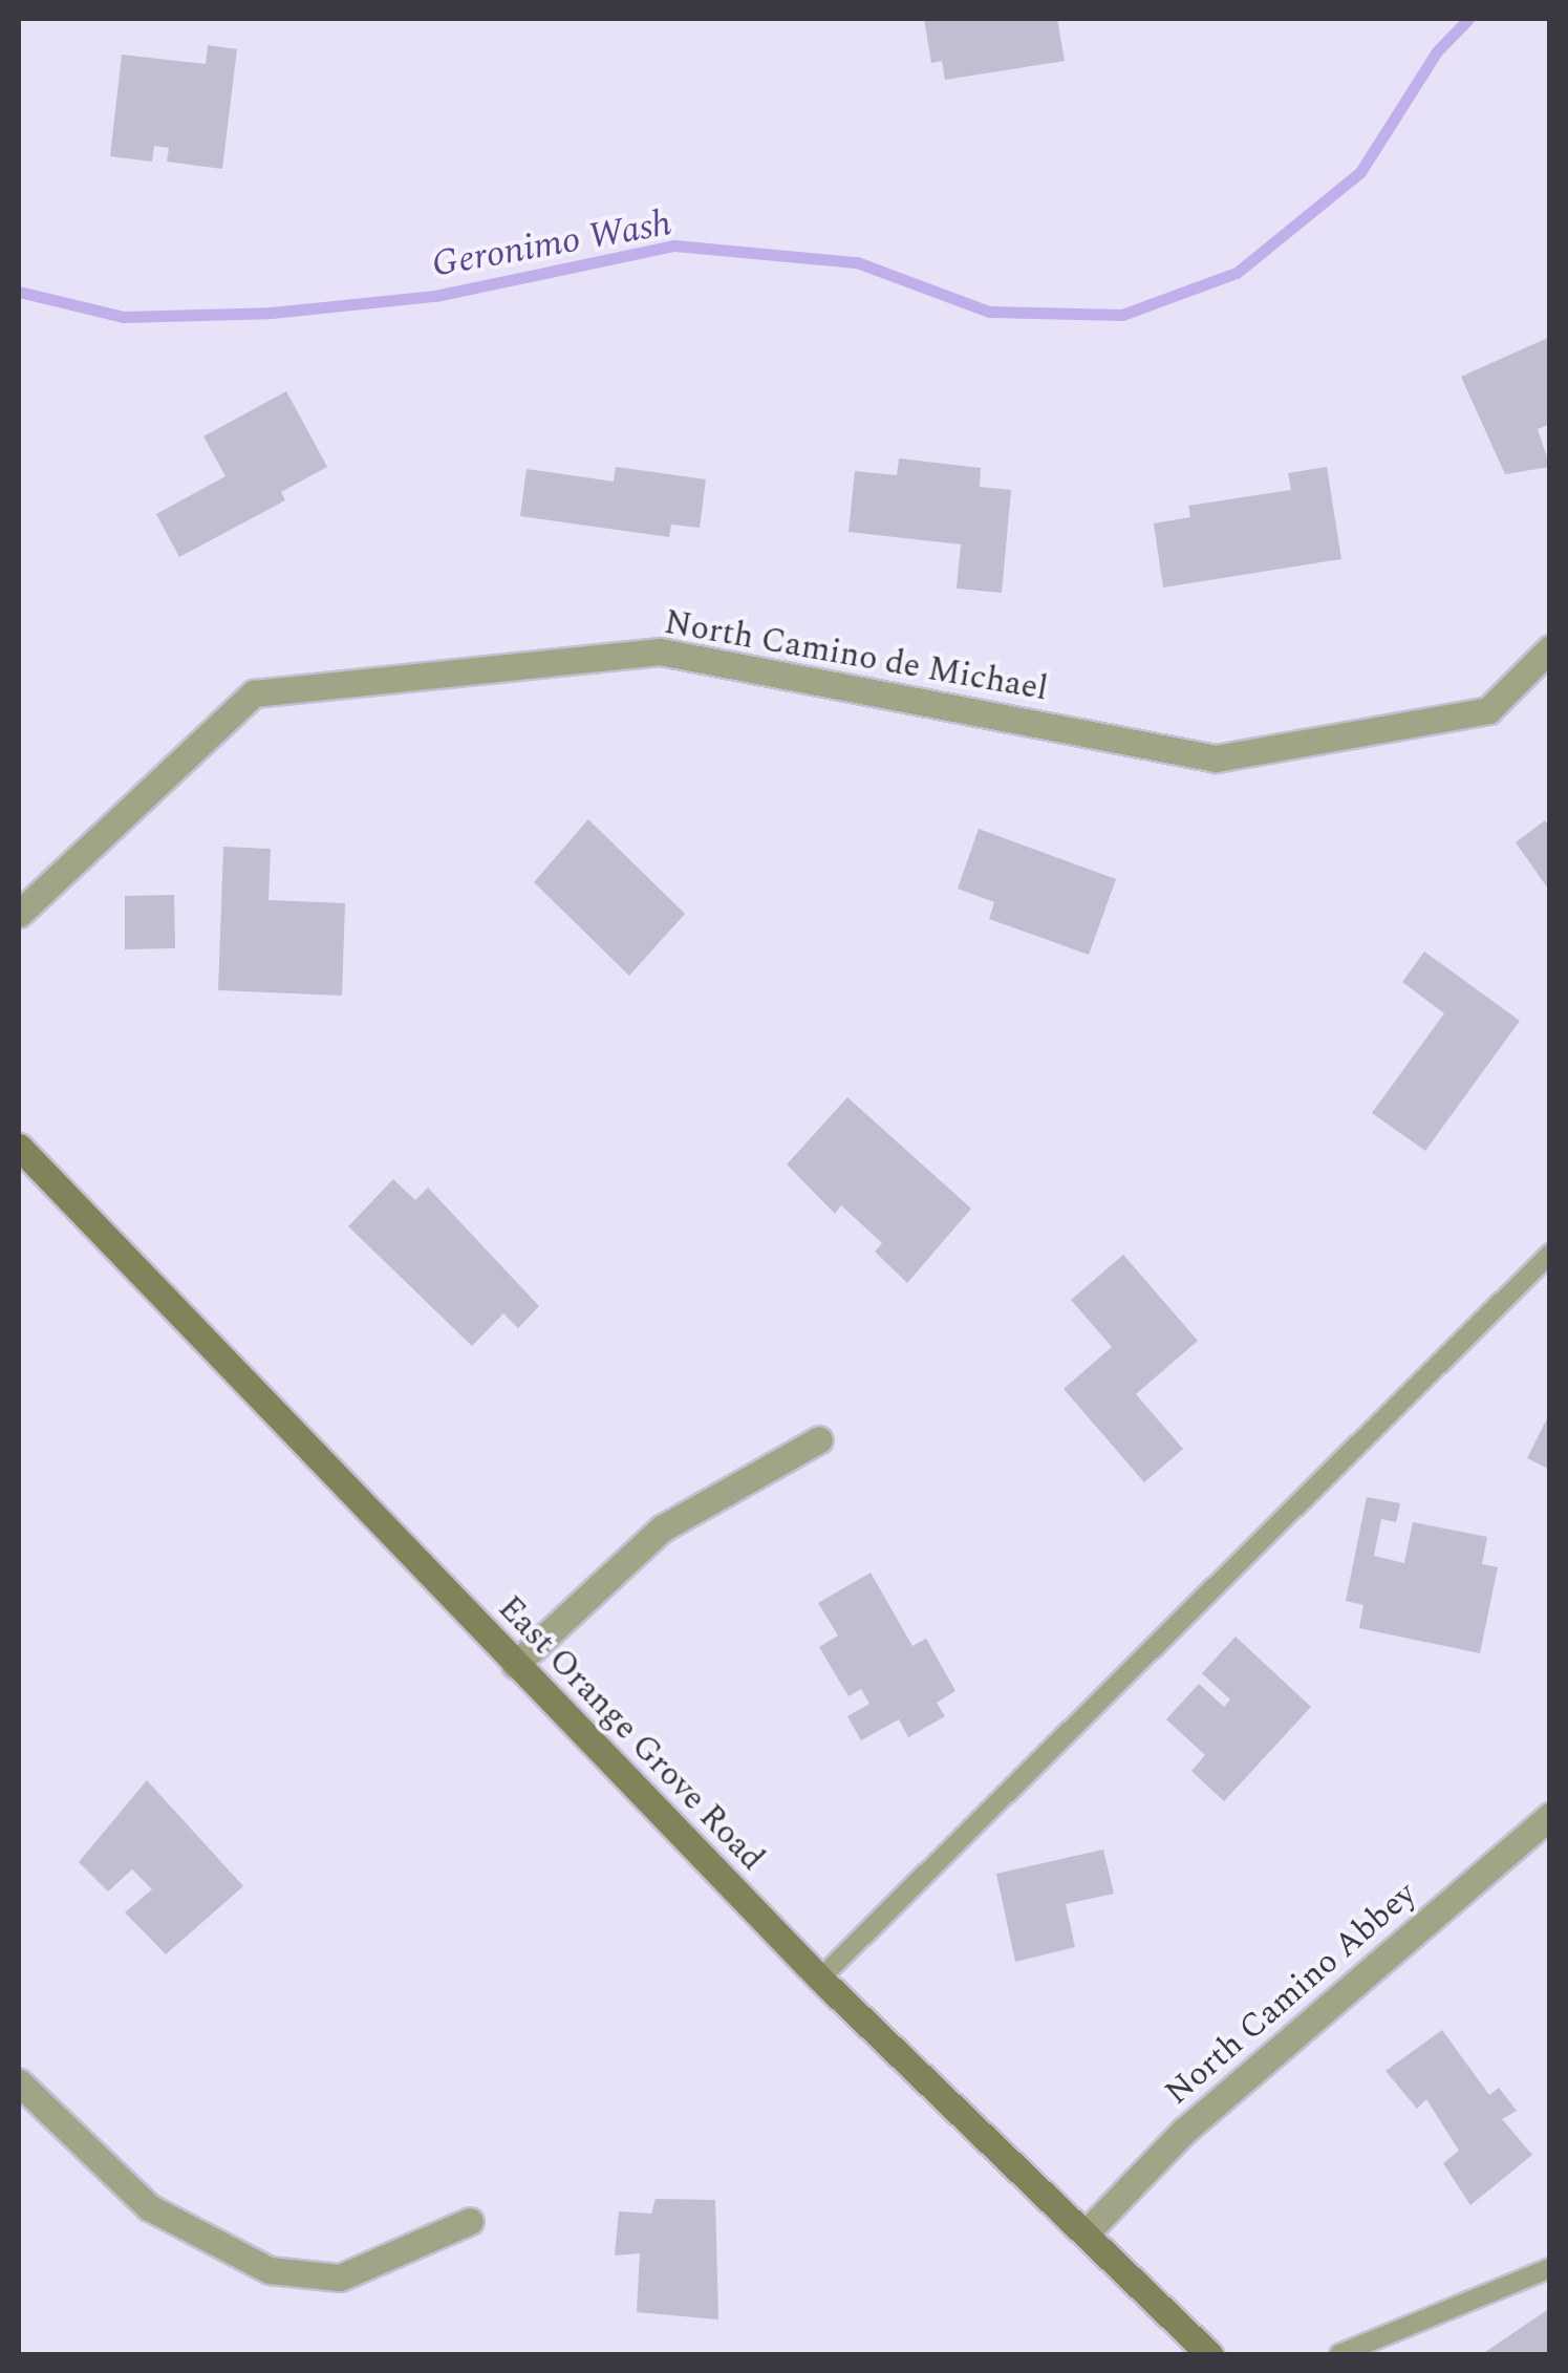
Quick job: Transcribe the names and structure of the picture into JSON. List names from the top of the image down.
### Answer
{
  "streets": {
    "main road": ["East Orange Grove Road"],
    "street": ["North Camino de Michael", "North Camino Abbey"]
  },
  "crossings": [
    ["East Orange Grove Road", "North Camino Abbey"]
  ],
  "water": ["Geronimo Wash"]
}
